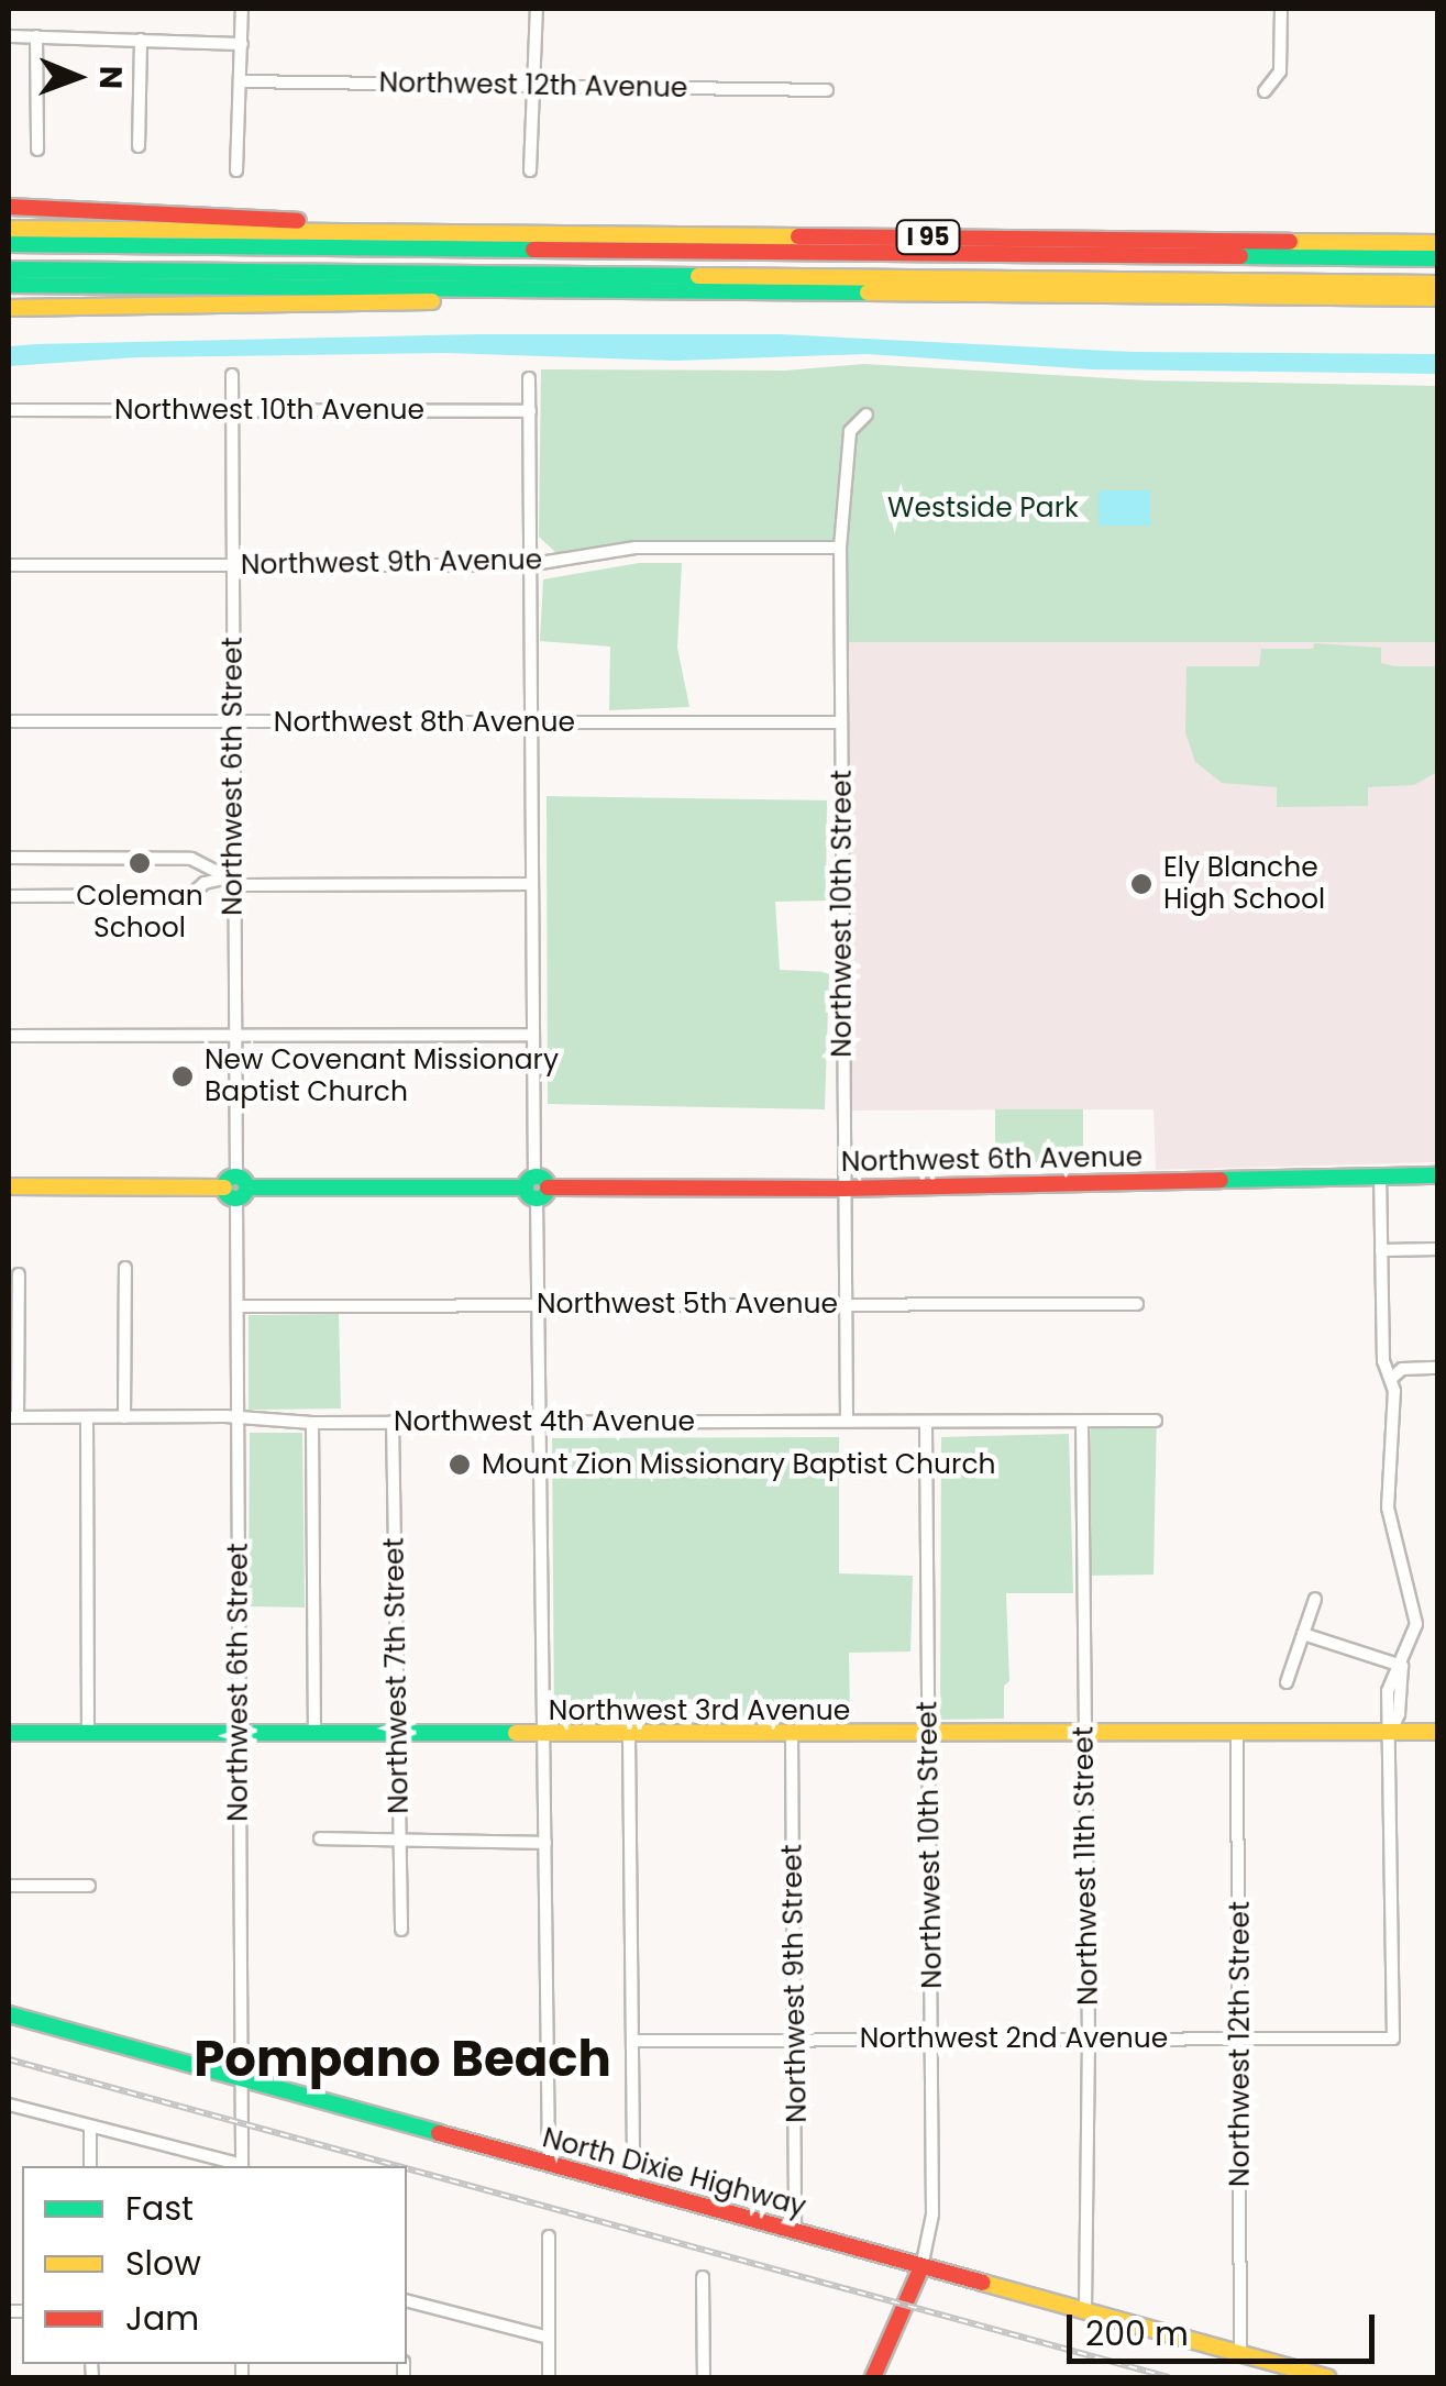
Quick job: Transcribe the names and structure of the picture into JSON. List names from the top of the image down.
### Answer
{
  "streets": {
    "main road": [
      "I 95",
      "Northwest 6th Avenue",
      "Northwest 3rd Avenue",
      "North Dixie Highway"
    ],
    "street": [
      "Northwest 12th Avenue",
      "Northwest 10th Avenue",
      "Northwest 9th Avenue",
      "Northwest 8th Avenue",
      "Northwest 6th Street",
      "Northwest 10th Street",
      "Northwest 5th Avenue",
      "Northwest 4th Avenue",
      "Northwest 7th Street",
      "Northwest 11th Street",
      "Northwest 9th Street",
      "Northwest 2nd Avenue",
      "Northwest 12th Street"
    ]
  },
  "crossings": [
    ["Northwest 10th Avenue", "Northwest 6th Street"],
    ["Northwest 9th Avenue", "Northwest 6th Street"],
    ["Northwest 9th Avenue", "Northwest 10th Street"],
    ["Northwest 8th Avenue", "Northwest 6th Street"],
    ["Northwest 8th Avenue", "Northwest 10th Street"],
    ["Northwest 6th Street", "Northwest 6th Avenue"],
    ["Northwest 6th Street", "Northwest 5th Avenue"],
    ["Northwest 6th Street", "Northwest 4th Avenue"],
    ["Northwest 6th Street", "Northwest 3rd Avenue"],
    ["Northwest 6th Street", "North Dixie Highway"],
    ["Northwest 10th Street", "Northwest 6th Avenue"],
    ["Northwest 10th Street", "Northwest 5th Avenue"],
    ["Northwest 10th Street", "Northwest 4th Avenue"],
    ["Northwest 10th Street", "Northwest 3rd Avenue"],
    ["Northwest 10th Street", "Northwest 2nd Avenue"],
    ["Northwest 10th Street", "North Dixie Highway"],
    ["Northwest 4th Avenue", "Northwest 7th Street"],
    ["Northwest 4th Avenue", "Northwest 11th Street"],
    ["Northwest 7th Street", "Northwest 3rd Avenue"],
    ["Northwest 3rd Avenue", "Northwest 11th Street"],
    ["Northwest 3rd Avenue", "Northwest 9th Street"],
    ["Northwest 3rd Avenue", "Northwest 2nd Avenue"],
    ["Northwest 3rd Avenue", "Northwest 12th Street"],
    ["Northwest 11th Street", "Northwest 2nd Avenue"],
    ["Northwest 11th Street", "North Dixie Highway"],
    ["Northwest 9th Street", "Northwest 2nd Avenue"],
    ["Northwest 9th Street", "North Dixie Highway"],
    ["Northwest 2nd Avenue", "Northwest 12th Street"],
    ["Northwest 12th Street", "North Dixie Highway"]
  ],
  "districts": ["Pompano Beach"],
  "parks": ["Westside Park"],
  "places": [
    "Coleman School",
    "Ely Blanche High School",
    "New Covenant Missionary Baptist Church",
    "Mount Zion Missionary Baptist Church"
  ],
  "legend": ["Fast", "Slow", "Jam"],
  "scale_bar": "200 m",
  "north": "right"
}
